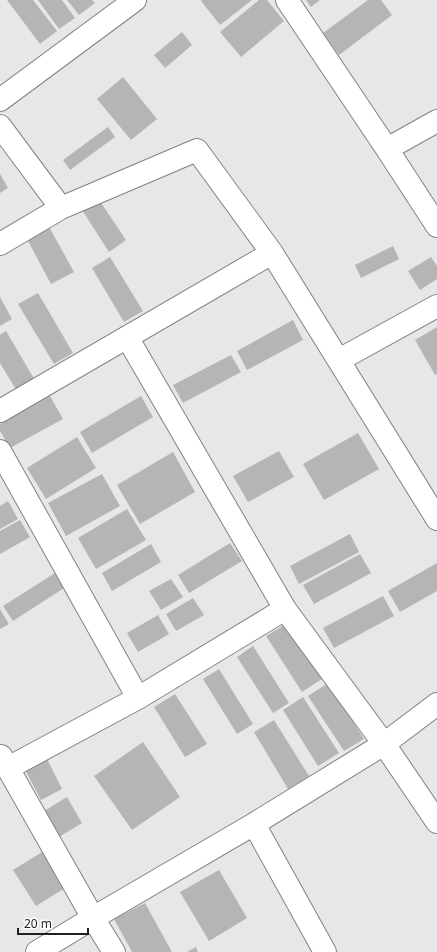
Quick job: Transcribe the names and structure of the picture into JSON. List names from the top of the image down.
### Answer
{
  "scale_bar": "20 m"
}
